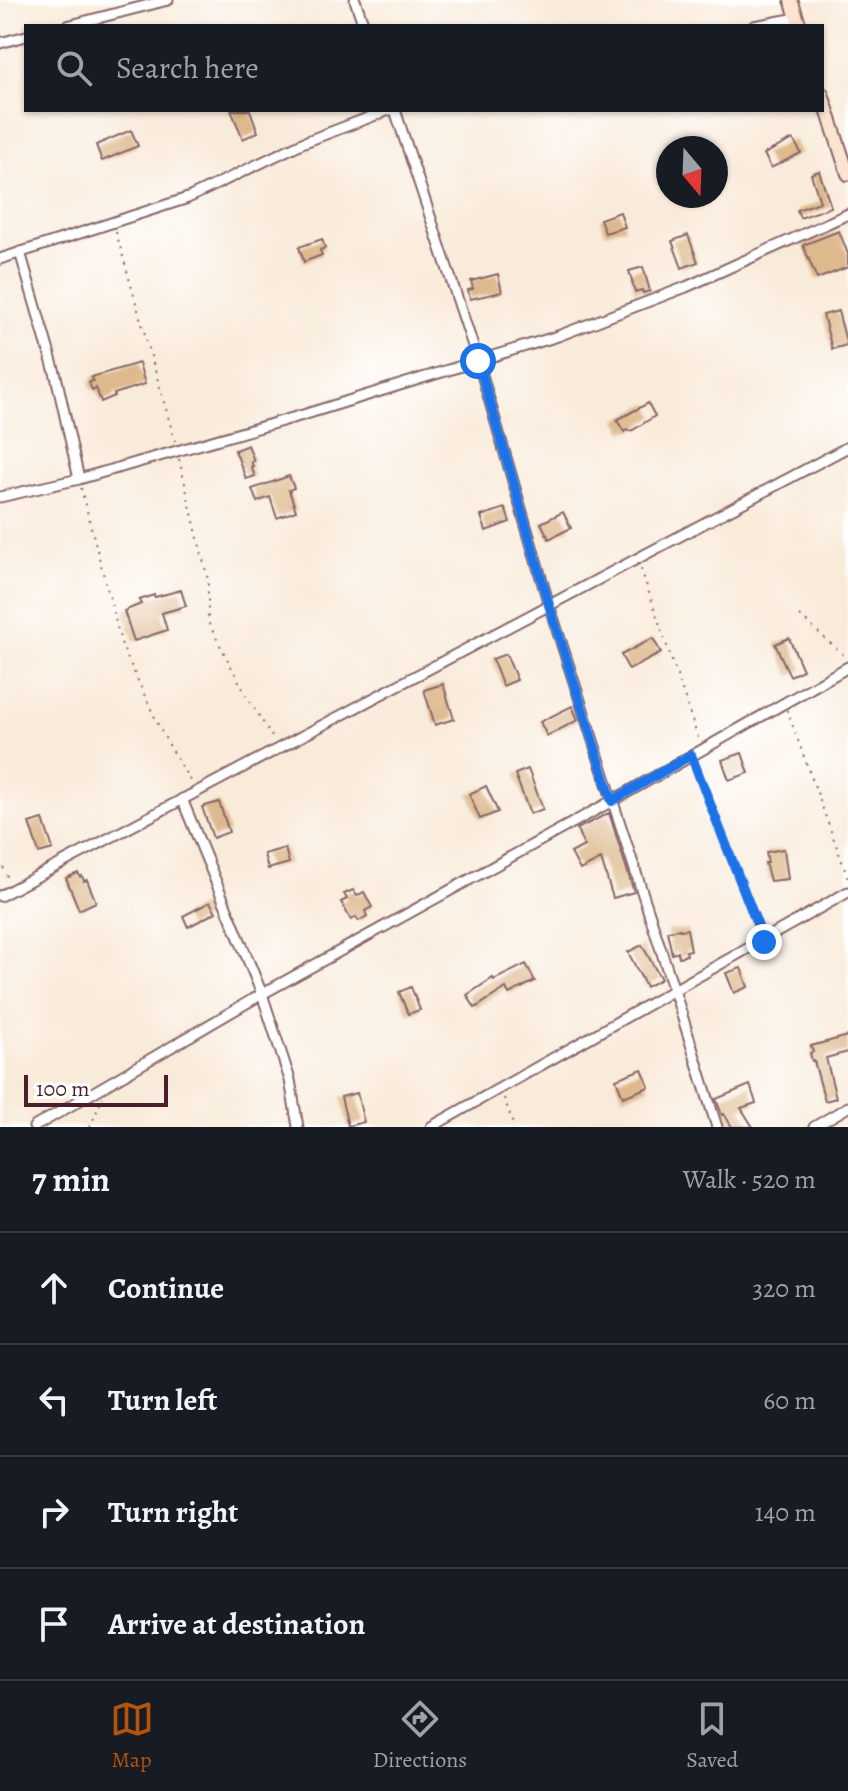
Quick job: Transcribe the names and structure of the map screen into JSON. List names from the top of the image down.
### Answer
{
  "scale_bar": "100 m",
  "north": "bottom",
  "page": {
    "search": "Search here",
    "scale": "100 m",
    "heading": ["7 min", "Walk · 520 m"],
    "list": [
      ["Continue", "320 m"],
      ["Turn left", "60 m"],
      ["Turn right", "140 m"],
      "Arrive at destination"
    ],
    "nav": ["Map", "Directions", "Saved"]
  }
}
